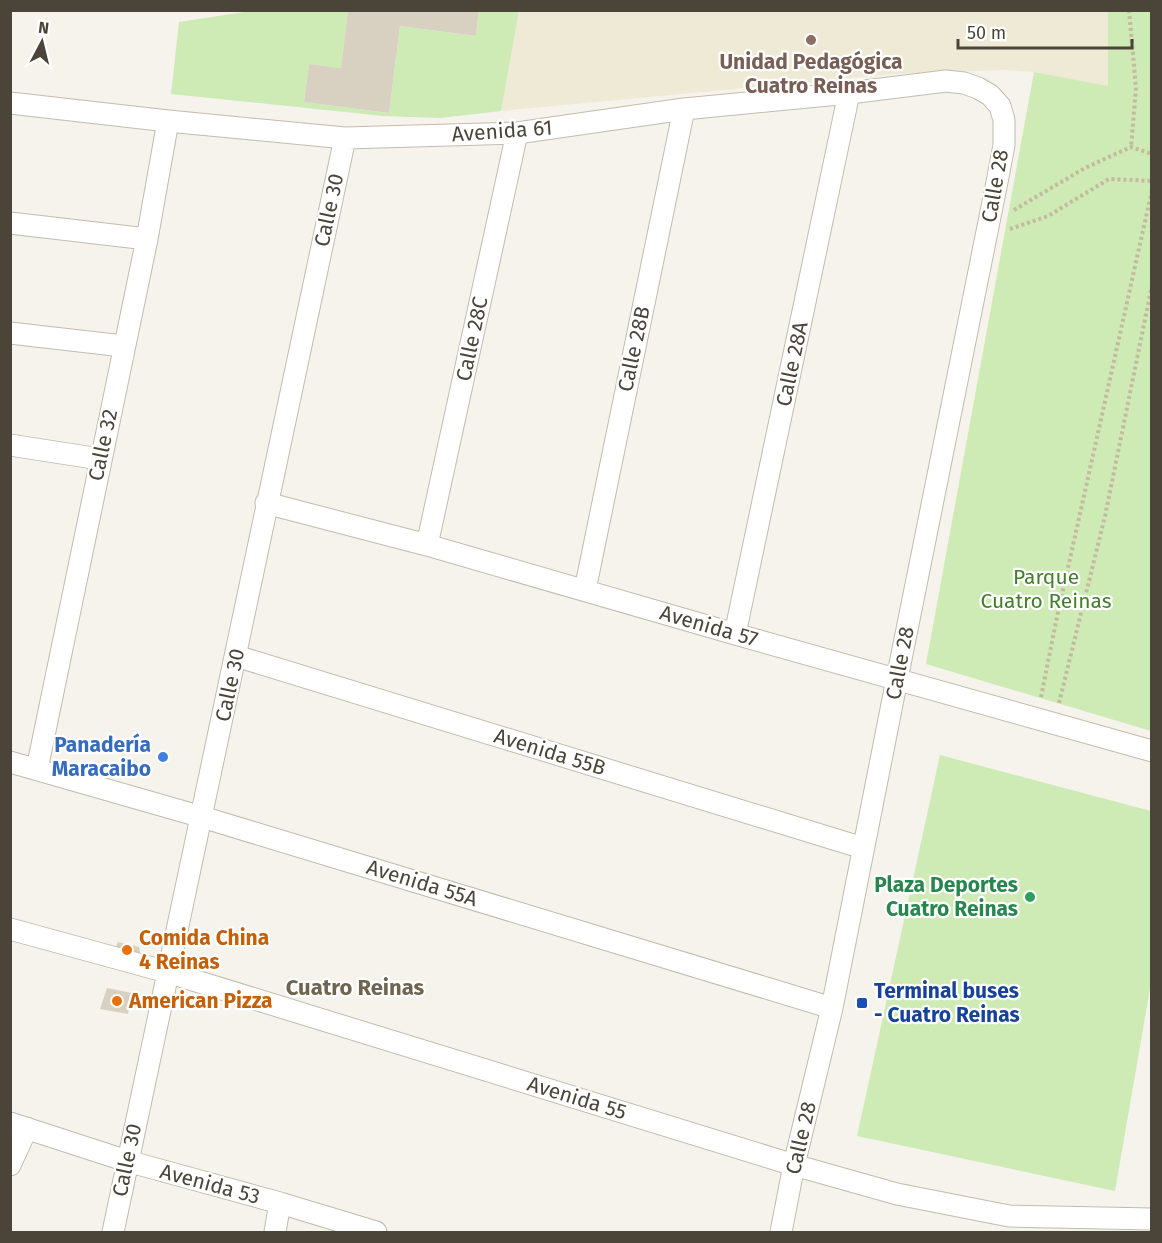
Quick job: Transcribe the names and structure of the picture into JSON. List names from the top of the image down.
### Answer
{
  "streets": {
    "street": [
      "Avenida 61",
      "Calle 28",
      "Calle 30",
      "Calle 28C",
      "Calle 28B",
      "Calle 28A",
      "Calle 32",
      "Avenida 57",
      "Avenida 55B",
      "Avenida 55A",
      "Avenida 55",
      "Avenida 53"
    ]
  },
  "crossings": [
    ["Avenida 61", "Calle 28"],
    ["Avenida 61", "Calle 30"],
    ["Avenida 61", "Calle 28C"],
    ["Avenida 61", "Calle 28B"],
    ["Avenida 61", "Calle 28A"],
    ["Avenida 61", "Calle 32"],
    ["Calle 28", "Avenida 57"],
    ["Calle 28", "Avenida 55B"],
    ["Calle 28", "Avenida 55A"],
    ["Calle 28", "Avenida 55"],
    ["Calle 30", "Avenida 57"],
    ["Calle 30", "Avenida 55B"],
    ["Calle 30", "Avenida 55A"],
    ["Calle 30", "Avenida 55"],
    ["Calle 30", "Avenida 53"],
    ["Calle 28C", "Avenida 57"],
    ["Calle 28B", "Avenida 57"],
    ["Calle 28A", "Avenida 57"],
    ["Calle 32", "Avenida 55A"]
  ],
  "districts": ["Cuatro Reinas"],
  "parks": ["Parque Cuatro Reinas"],
  "places": {
    "other": [
      "Unidad Pedagógica Cuatro Reinas",
      "Panadería Maracaibo",
      "Plaza Deportes Cuatro Reinas",
      "Comida China 4 Reinas",
      "American Pizza"
    ],
    "transit": ["Terminal buses - Cuatro Reinas"]
  },
  "scale_bar": "50 m",
  "north": "top"
}
